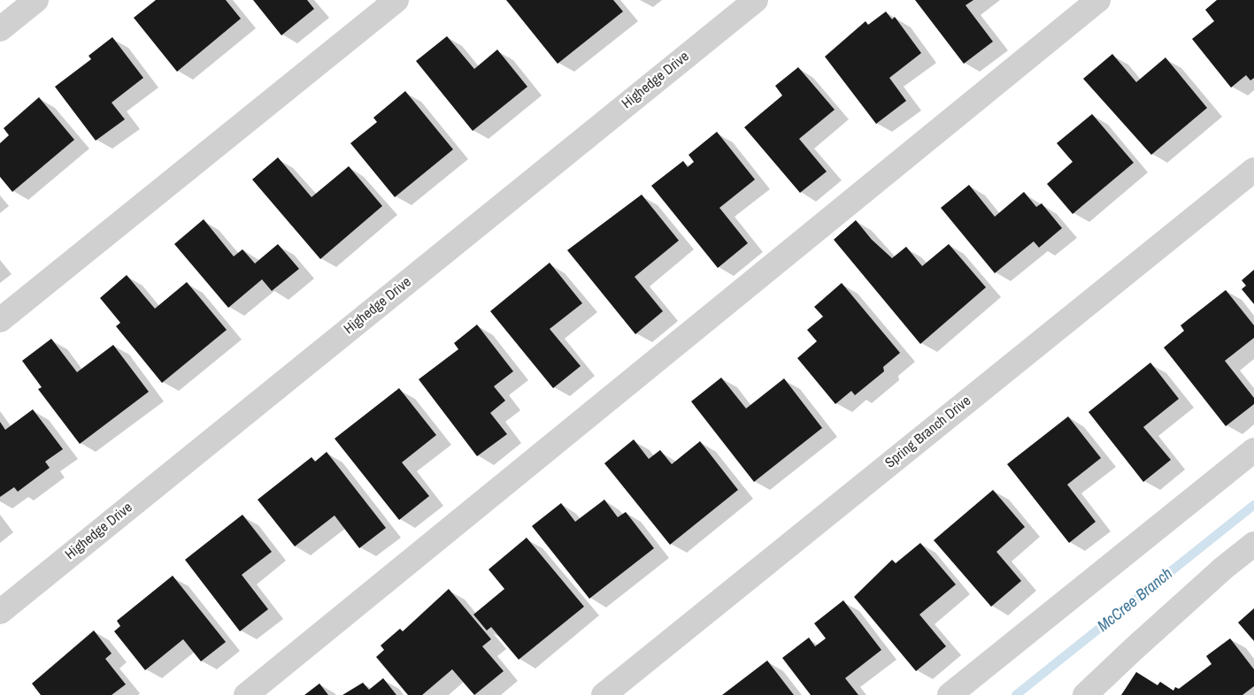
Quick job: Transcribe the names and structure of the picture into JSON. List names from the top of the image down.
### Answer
{
  "streets": {
    "street": ["Highedge Drive", "Spring Branch Drive"]
  },
  "water": ["McCree Branch"]
}
